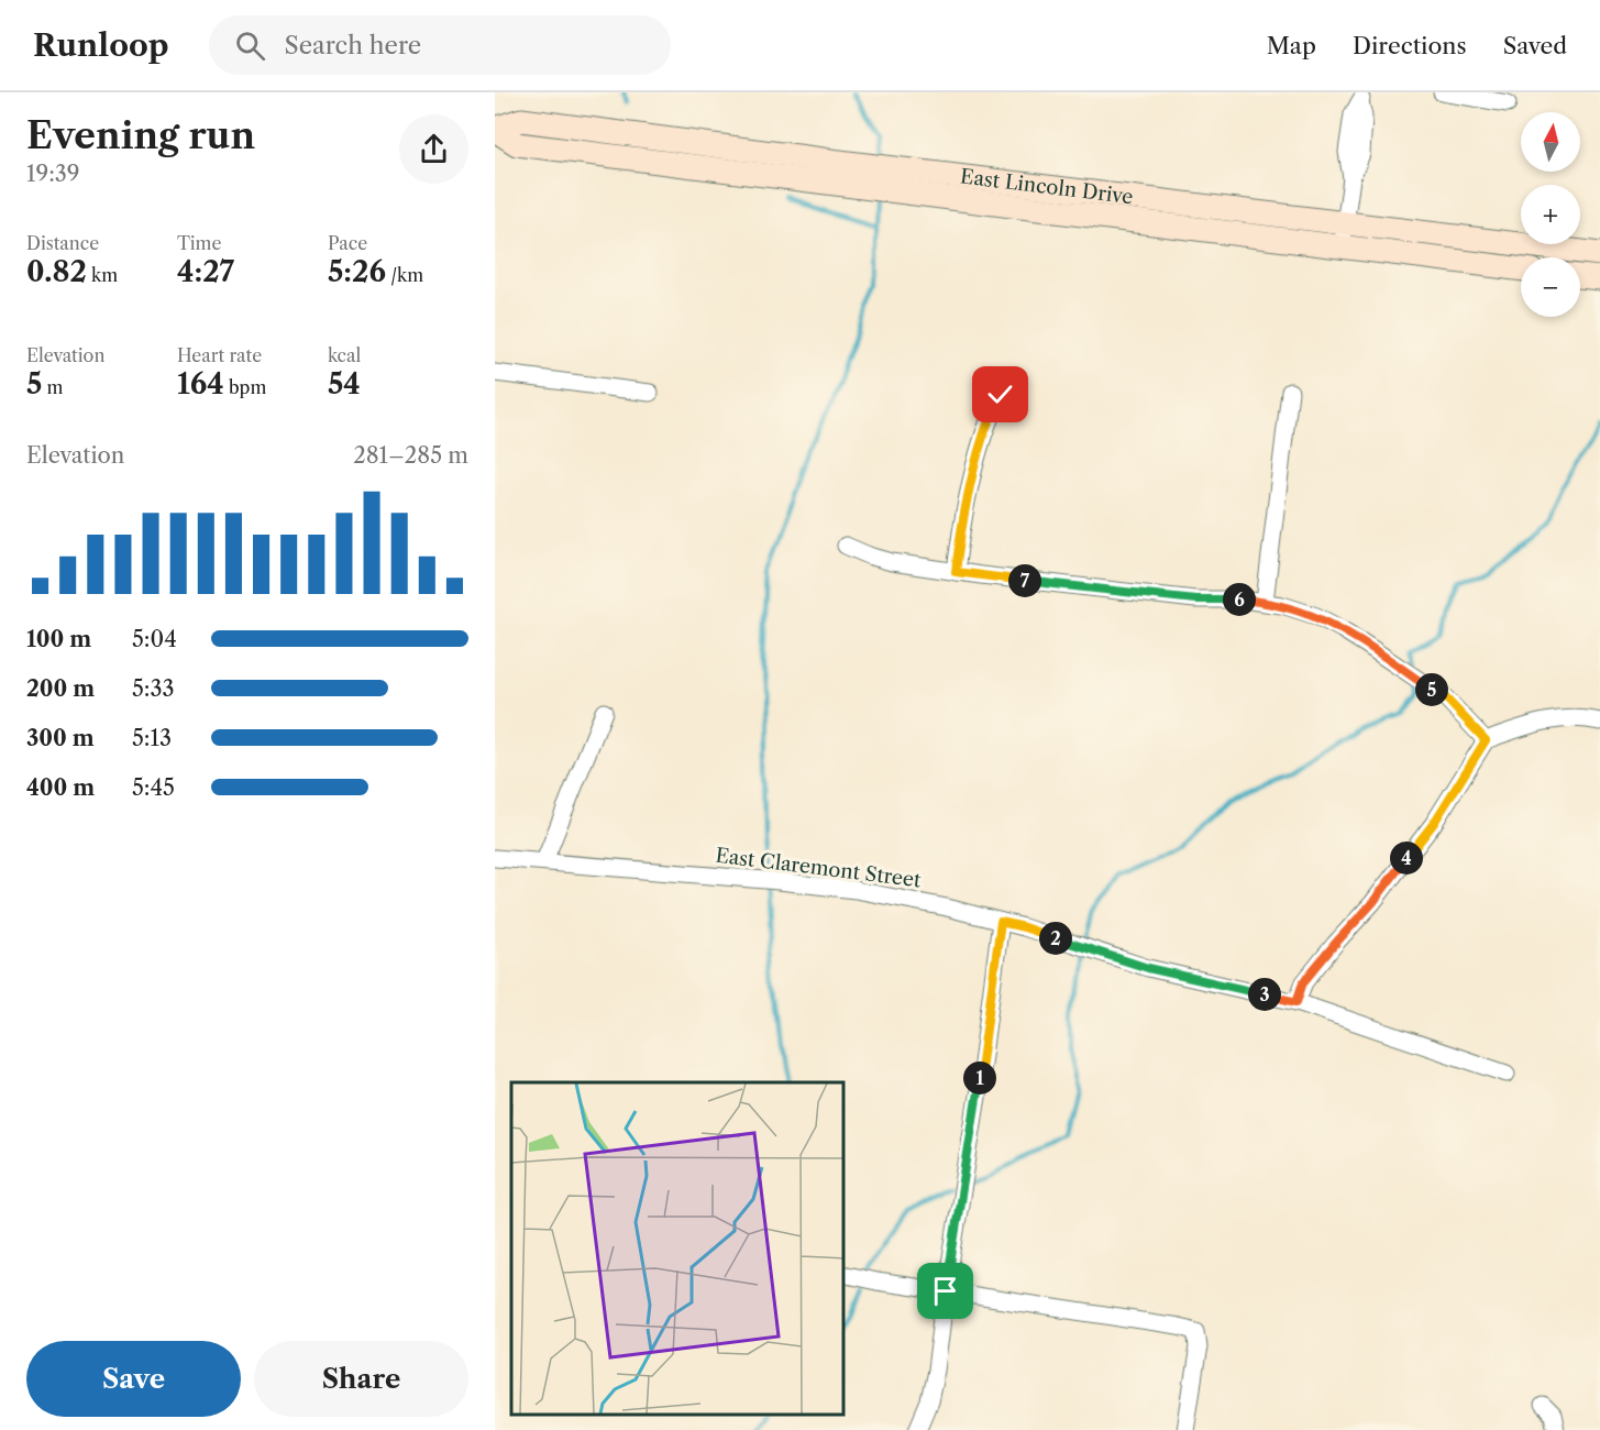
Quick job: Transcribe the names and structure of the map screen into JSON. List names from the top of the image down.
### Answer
{
  "streets": {
    "main road": ["East Lincoln Drive"],
    "street": ["East Claremont Street"]
  },
  "north": "top",
  "page": {
    "header": "Runloop",
    "search": "Search here",
    "nav": ["Map", "Directions", "Saved"],
    "heading": ["Evening run", "19:39"],
    "map_buttons": ["+", "−"],
    "stats": [
      ["Distance", "0.82 km"],
      ["Time", "4:27"],
      ["Pace", "5:26 /km"],
      ["Elevation", "5 m"],
      ["Heart rate", "164 bpm"],
      ["kcal", "54"]
    ],
    "chart": ["Elevation", "281–285 m"],
    "pins": [
      "7",
      "6",
      "5",
      "4",
      "2",
      "3",
      "1"
    ],
    "list": [
      {
        "name": "100 m",
        "note": "5:04"
      },
      {
        "name": "200 m",
        "note": "5:33"
      },
      {
        "name": "300 m",
        "note": "5:13"
      },
      {
        "name": "400 m",
        "note": "5:45"
      }
    ],
    "buttons": ["Save", "Share"]
  }
}
